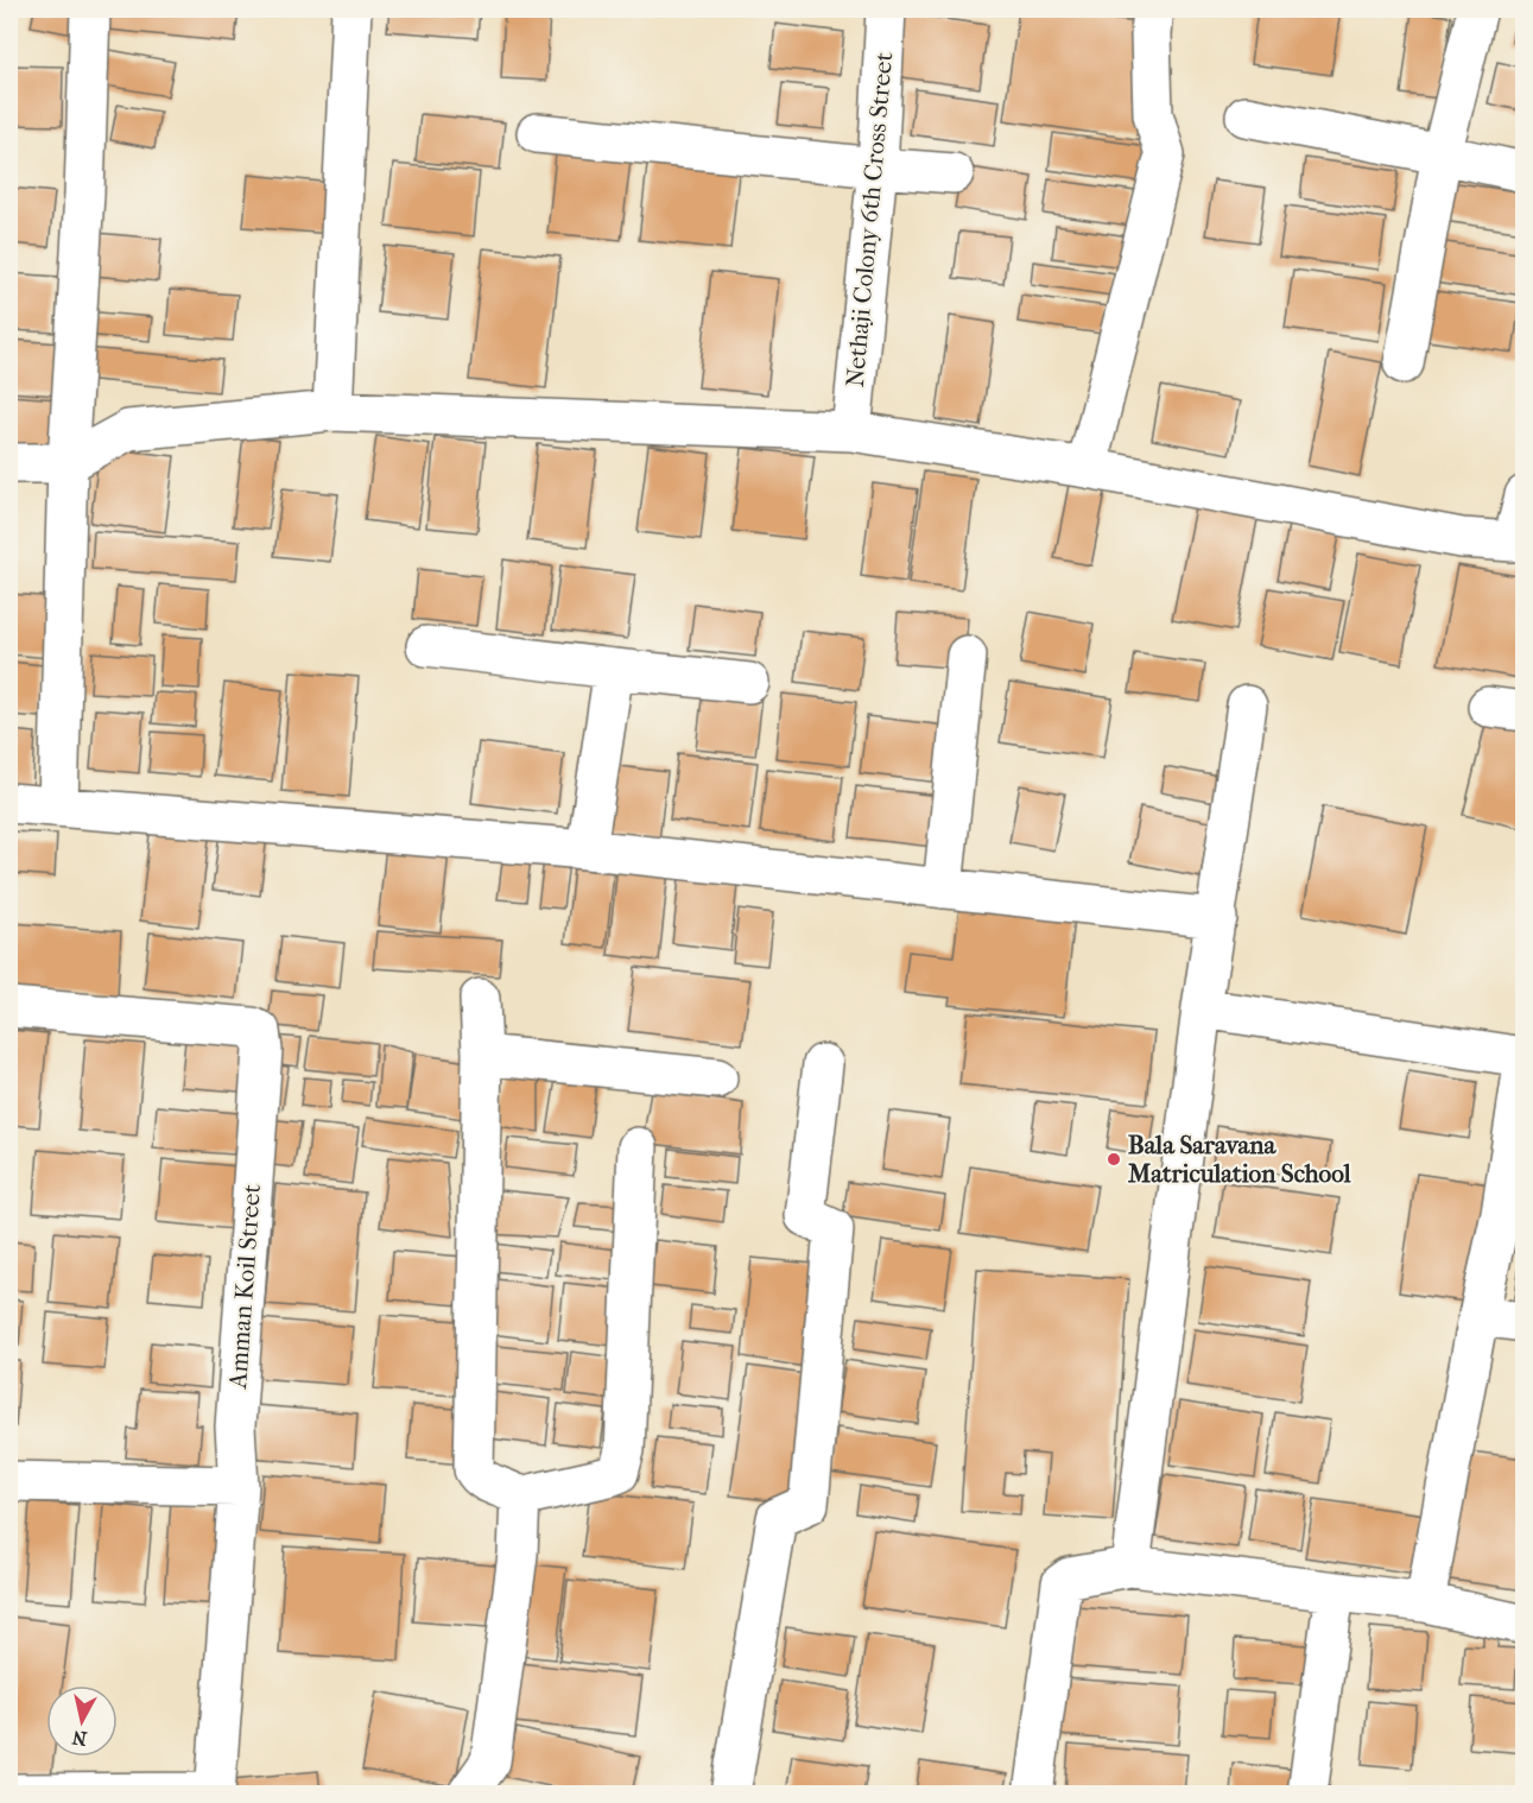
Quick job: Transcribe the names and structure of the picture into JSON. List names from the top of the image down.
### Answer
{
  "streets": {
    "street": ["Nethaji Colony 6th Cross Street", "Amman Koil Street"]
  },
  "places": ["Bala Saravana Matriculation School"],
  "north": "bottom"
}
